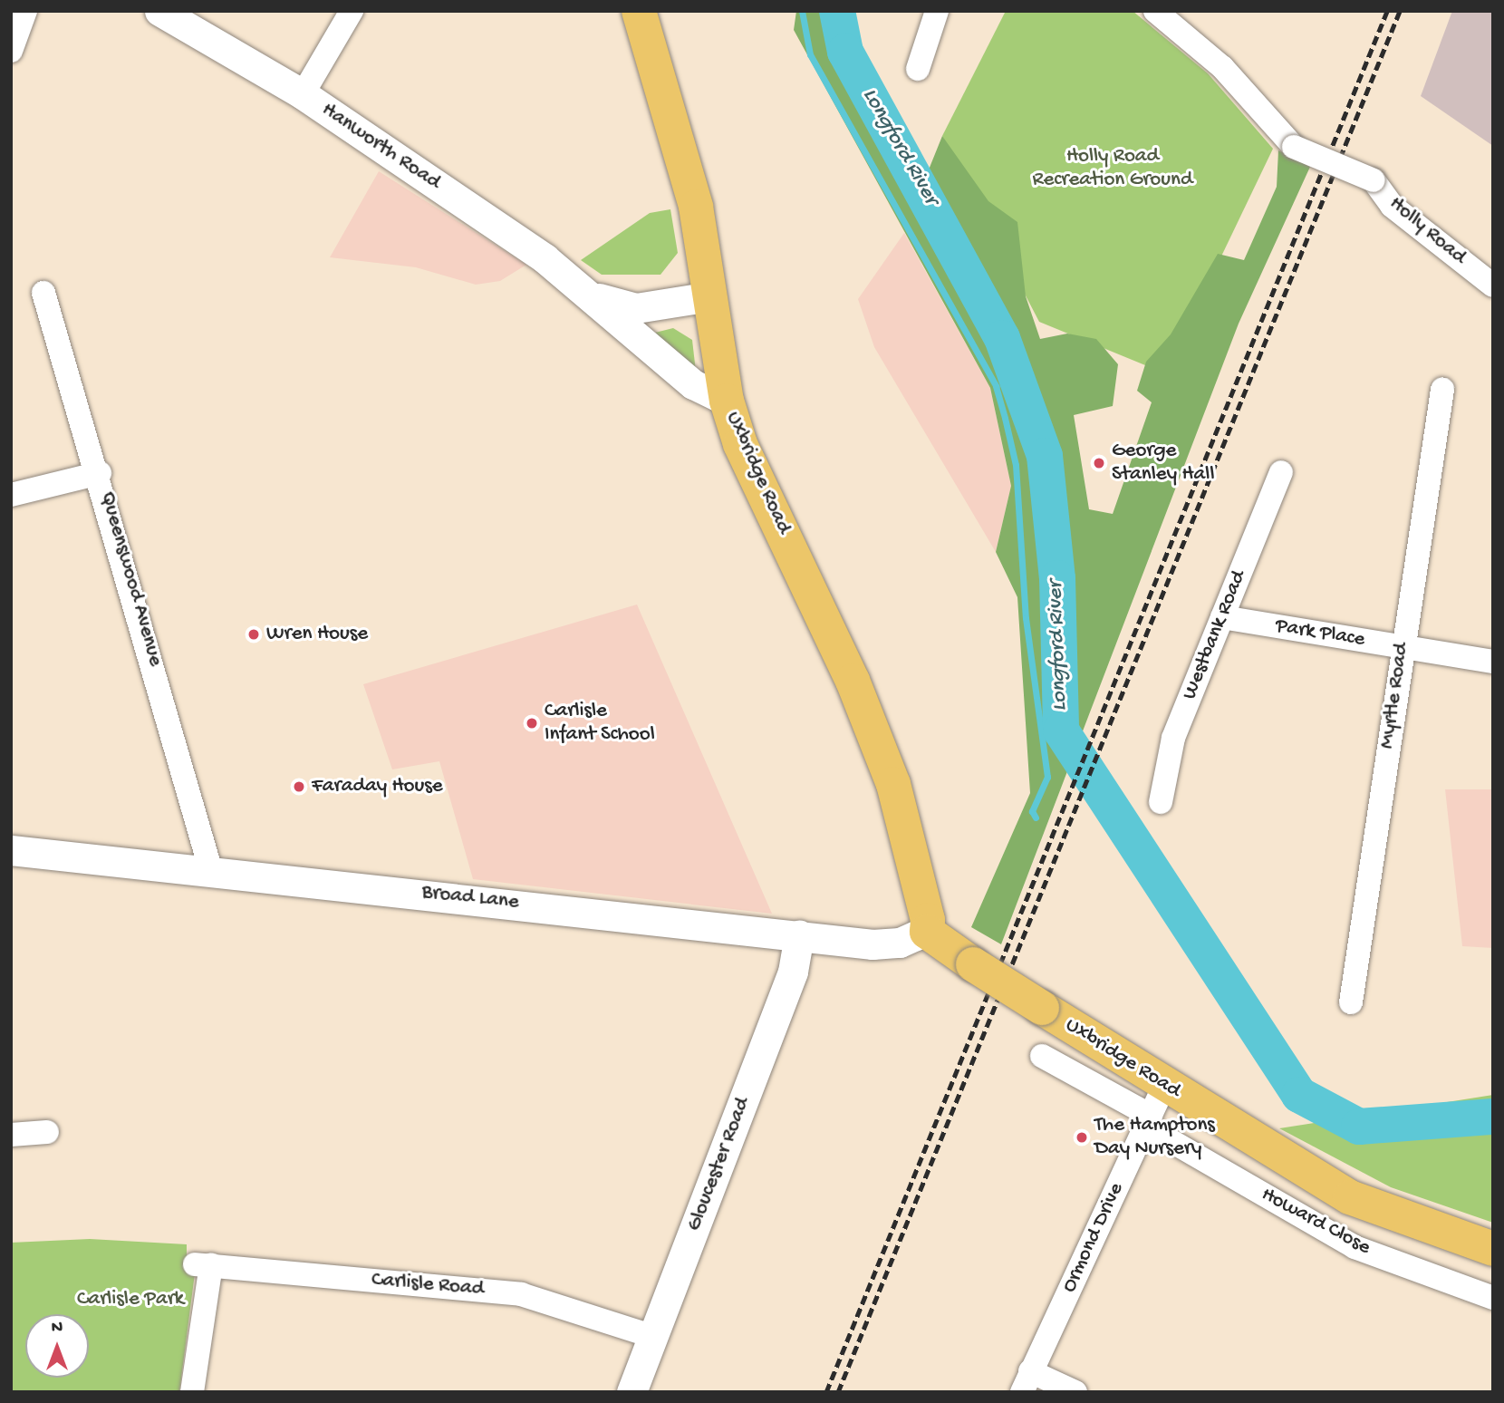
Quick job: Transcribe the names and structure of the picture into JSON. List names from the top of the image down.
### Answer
{
  "streets": {
    "main road": ["Uxbridge Road"],
    "street": [
      "Hanworth Road",
      "Holly Road",
      "Queenswood Avenue",
      "Park Place",
      "Westbank Road",
      "Myrtle Road",
      "Broad Lane",
      "Gloucester Road",
      "Howard Close",
      "Ormond Drive",
      "Carlisle Road"
    ]
  },
  "crossings": [
    ["Hanworth Road", "Uxbridge Road"],
    ["Uxbridge Road", "Broad Lane"],
    ["Uxbridge Road", "Ormond Drive"],
    ["Queenswood Avenue", "Broad Lane"],
    ["Park Place", "Westbank Road"],
    ["Park Place", "Myrtle Road"],
    ["Broad Lane", "Gloucester Road"],
    ["Gloucester Road", "Carlisle Road"],
    ["Howard Close", "Ormond Drive"]
  ],
  "water": ["Longford River"],
  "parks": ["Holly Road Recreation Ground", "Carlisle Park"],
  "places": [
    "George Stanley Hall",
    "Wren House",
    "Carlisle Infant School",
    "Faraday House",
    "The Hamptons Day Nursery"
  ],
  "north": "top"
}
